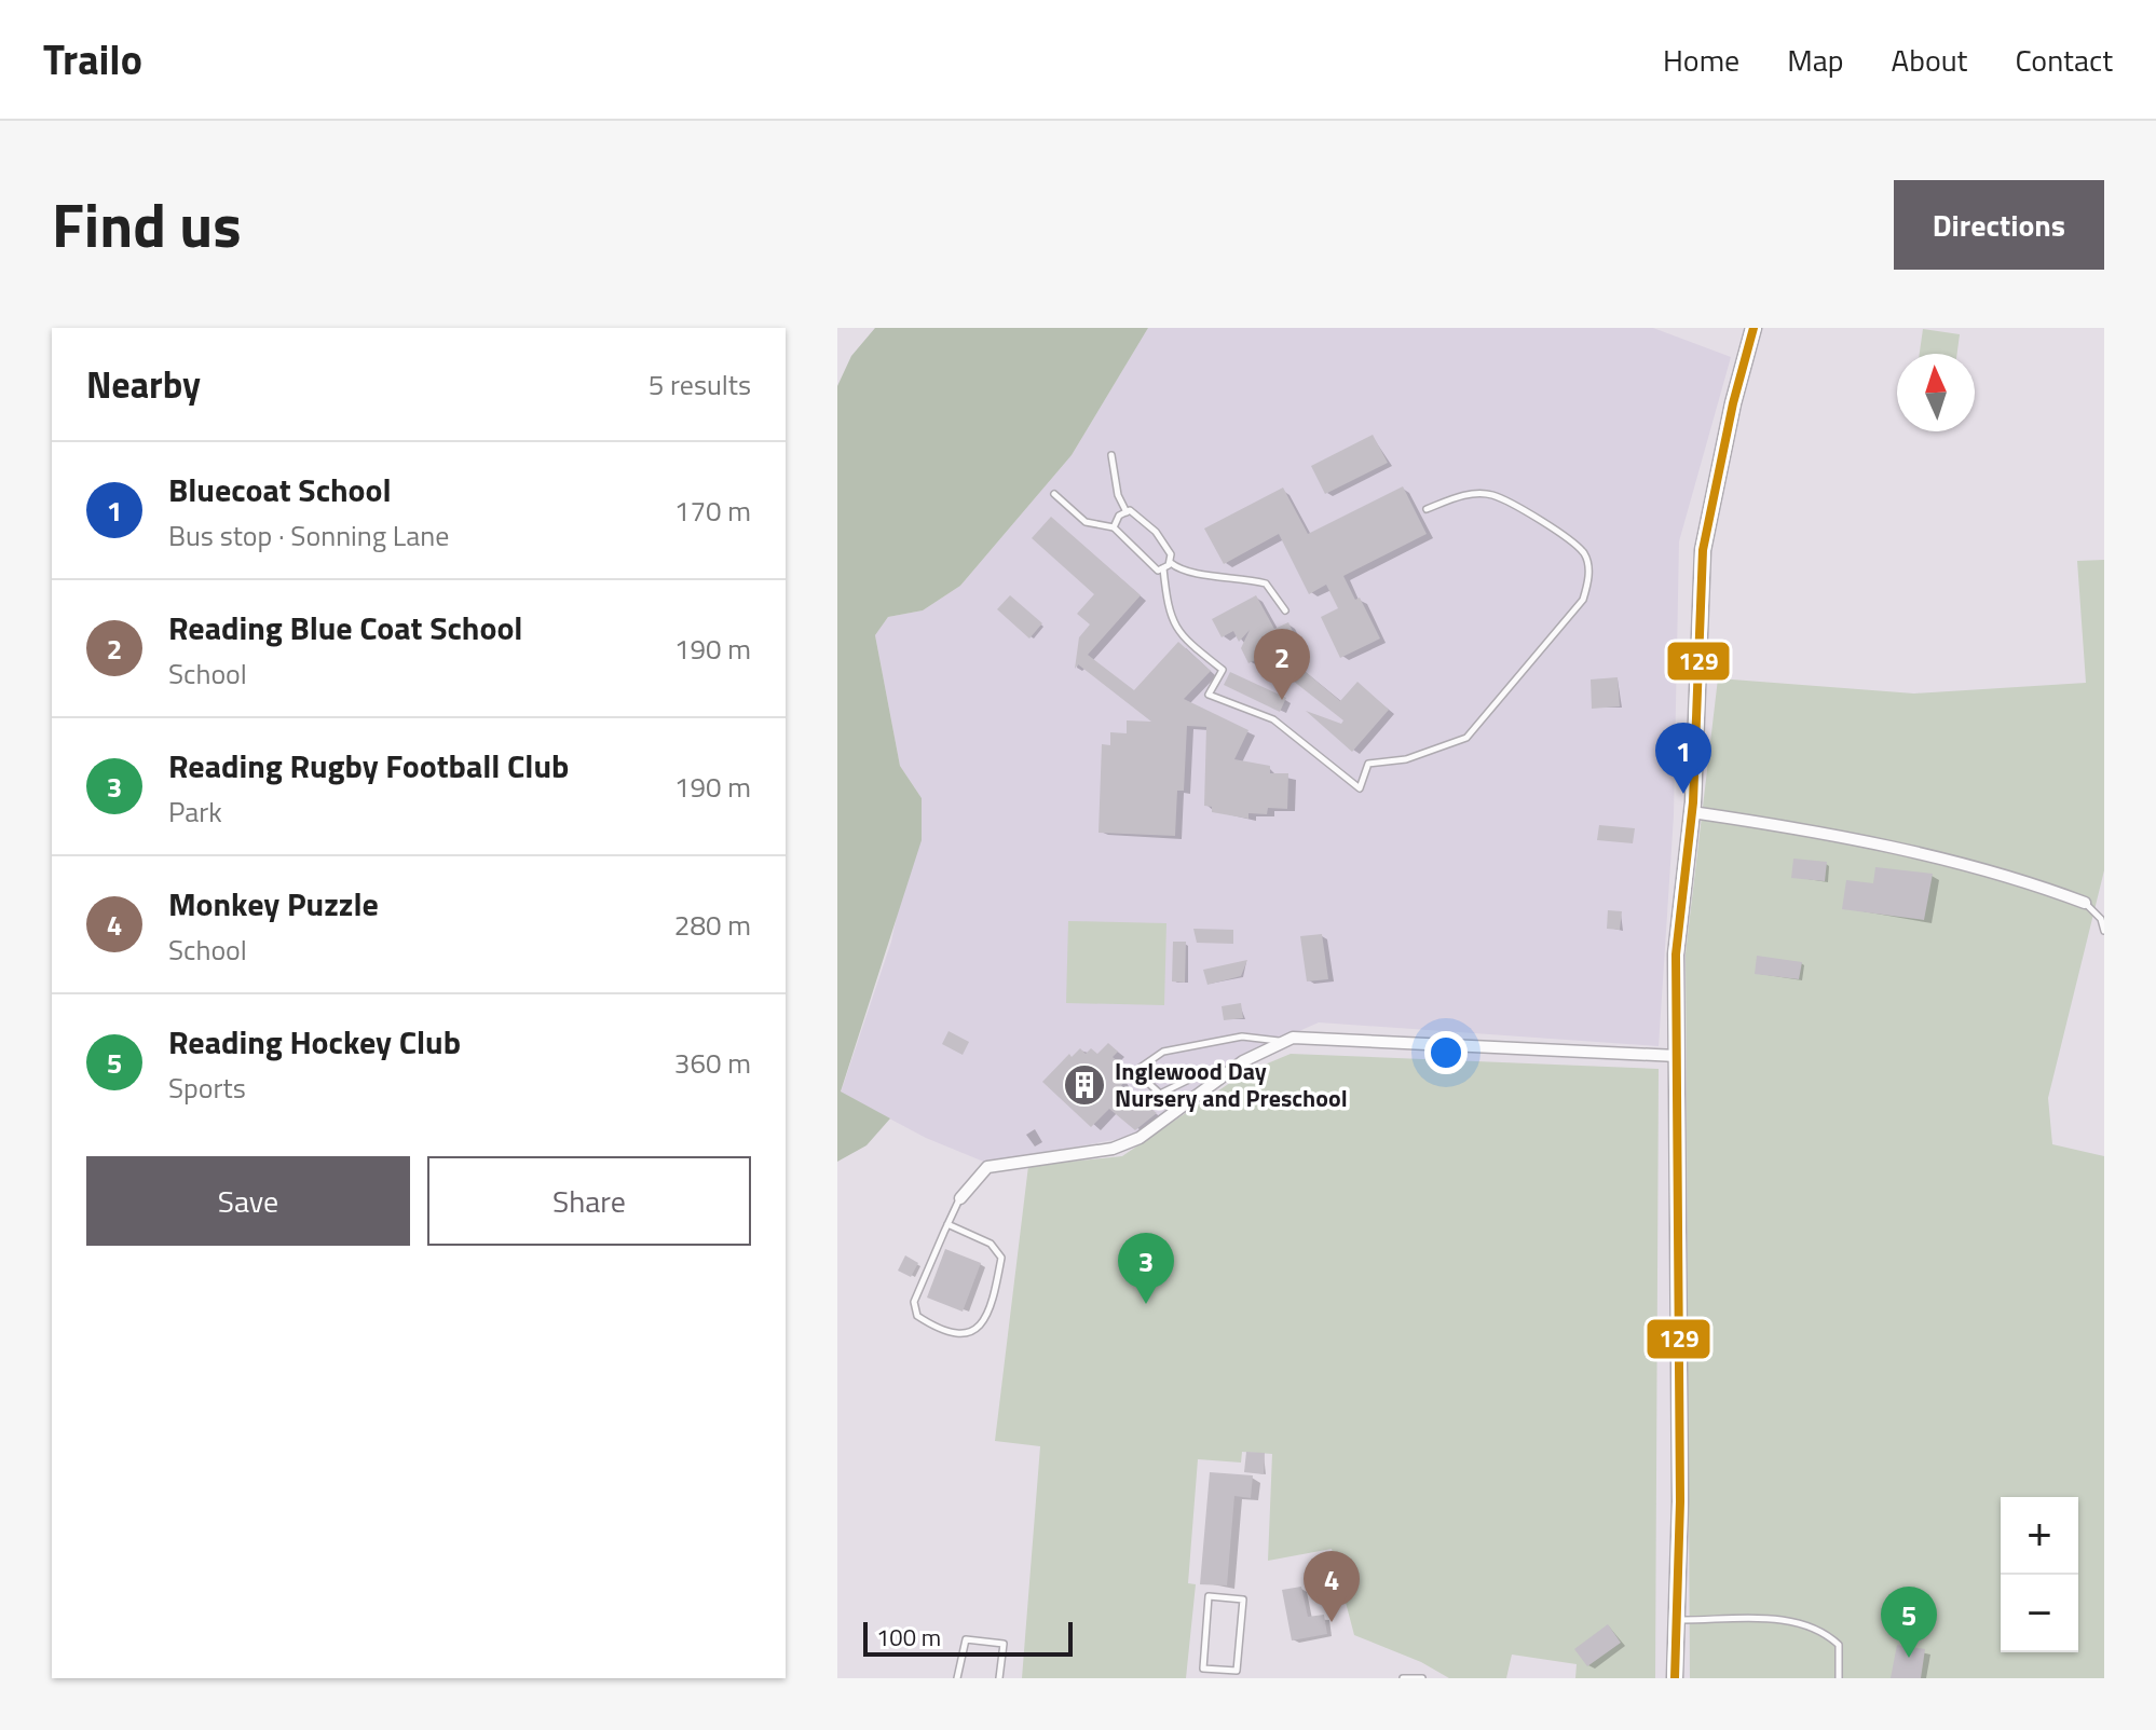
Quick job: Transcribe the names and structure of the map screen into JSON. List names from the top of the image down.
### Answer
{
  "places": {
    "building": ["Inglewood Day Nursery and Preschool"]
  },
  "lines": ["transit line 129"],
  "scale_bar": "100 m",
  "north": "top",
  "page": {
    "header": "Trailo",
    "nav": [
      "Home",
      "Map",
      "About",
      "Contact"
    ],
    "title": "Find us",
    "buttons": [
      "Directions",
      ["Save", "Share"]
    ],
    "heading": ["Nearby", "5 results"],
    "list": [
      {
        "mark": "1",
        "name": "Bluecoat School",
        "note": "Bus stop · Sonning Lane",
        "value": "170 m"
      },
      {
        "mark": "2",
        "name": "Reading Blue Coat School",
        "note": "School",
        "value": "190 m"
      },
      {
        "mark": "3",
        "name": "Reading Rugby Football Club",
        "note": "Park",
        "value": "190 m"
      },
      {
        "mark": "4",
        "name": "Monkey Puzzle",
        "note": "School",
        "value": "280 m"
      },
      {
        "mark": "5",
        "name": "Reading Hockey Club",
        "note": "Sports",
        "value": "360 m"
      }
    ],
    "pins": [
      "2",
      "1",
      "3",
      "4",
      "5"
    ],
    "map_buttons": ["+", "−"],
    "scale": "100 m"
  }
}
